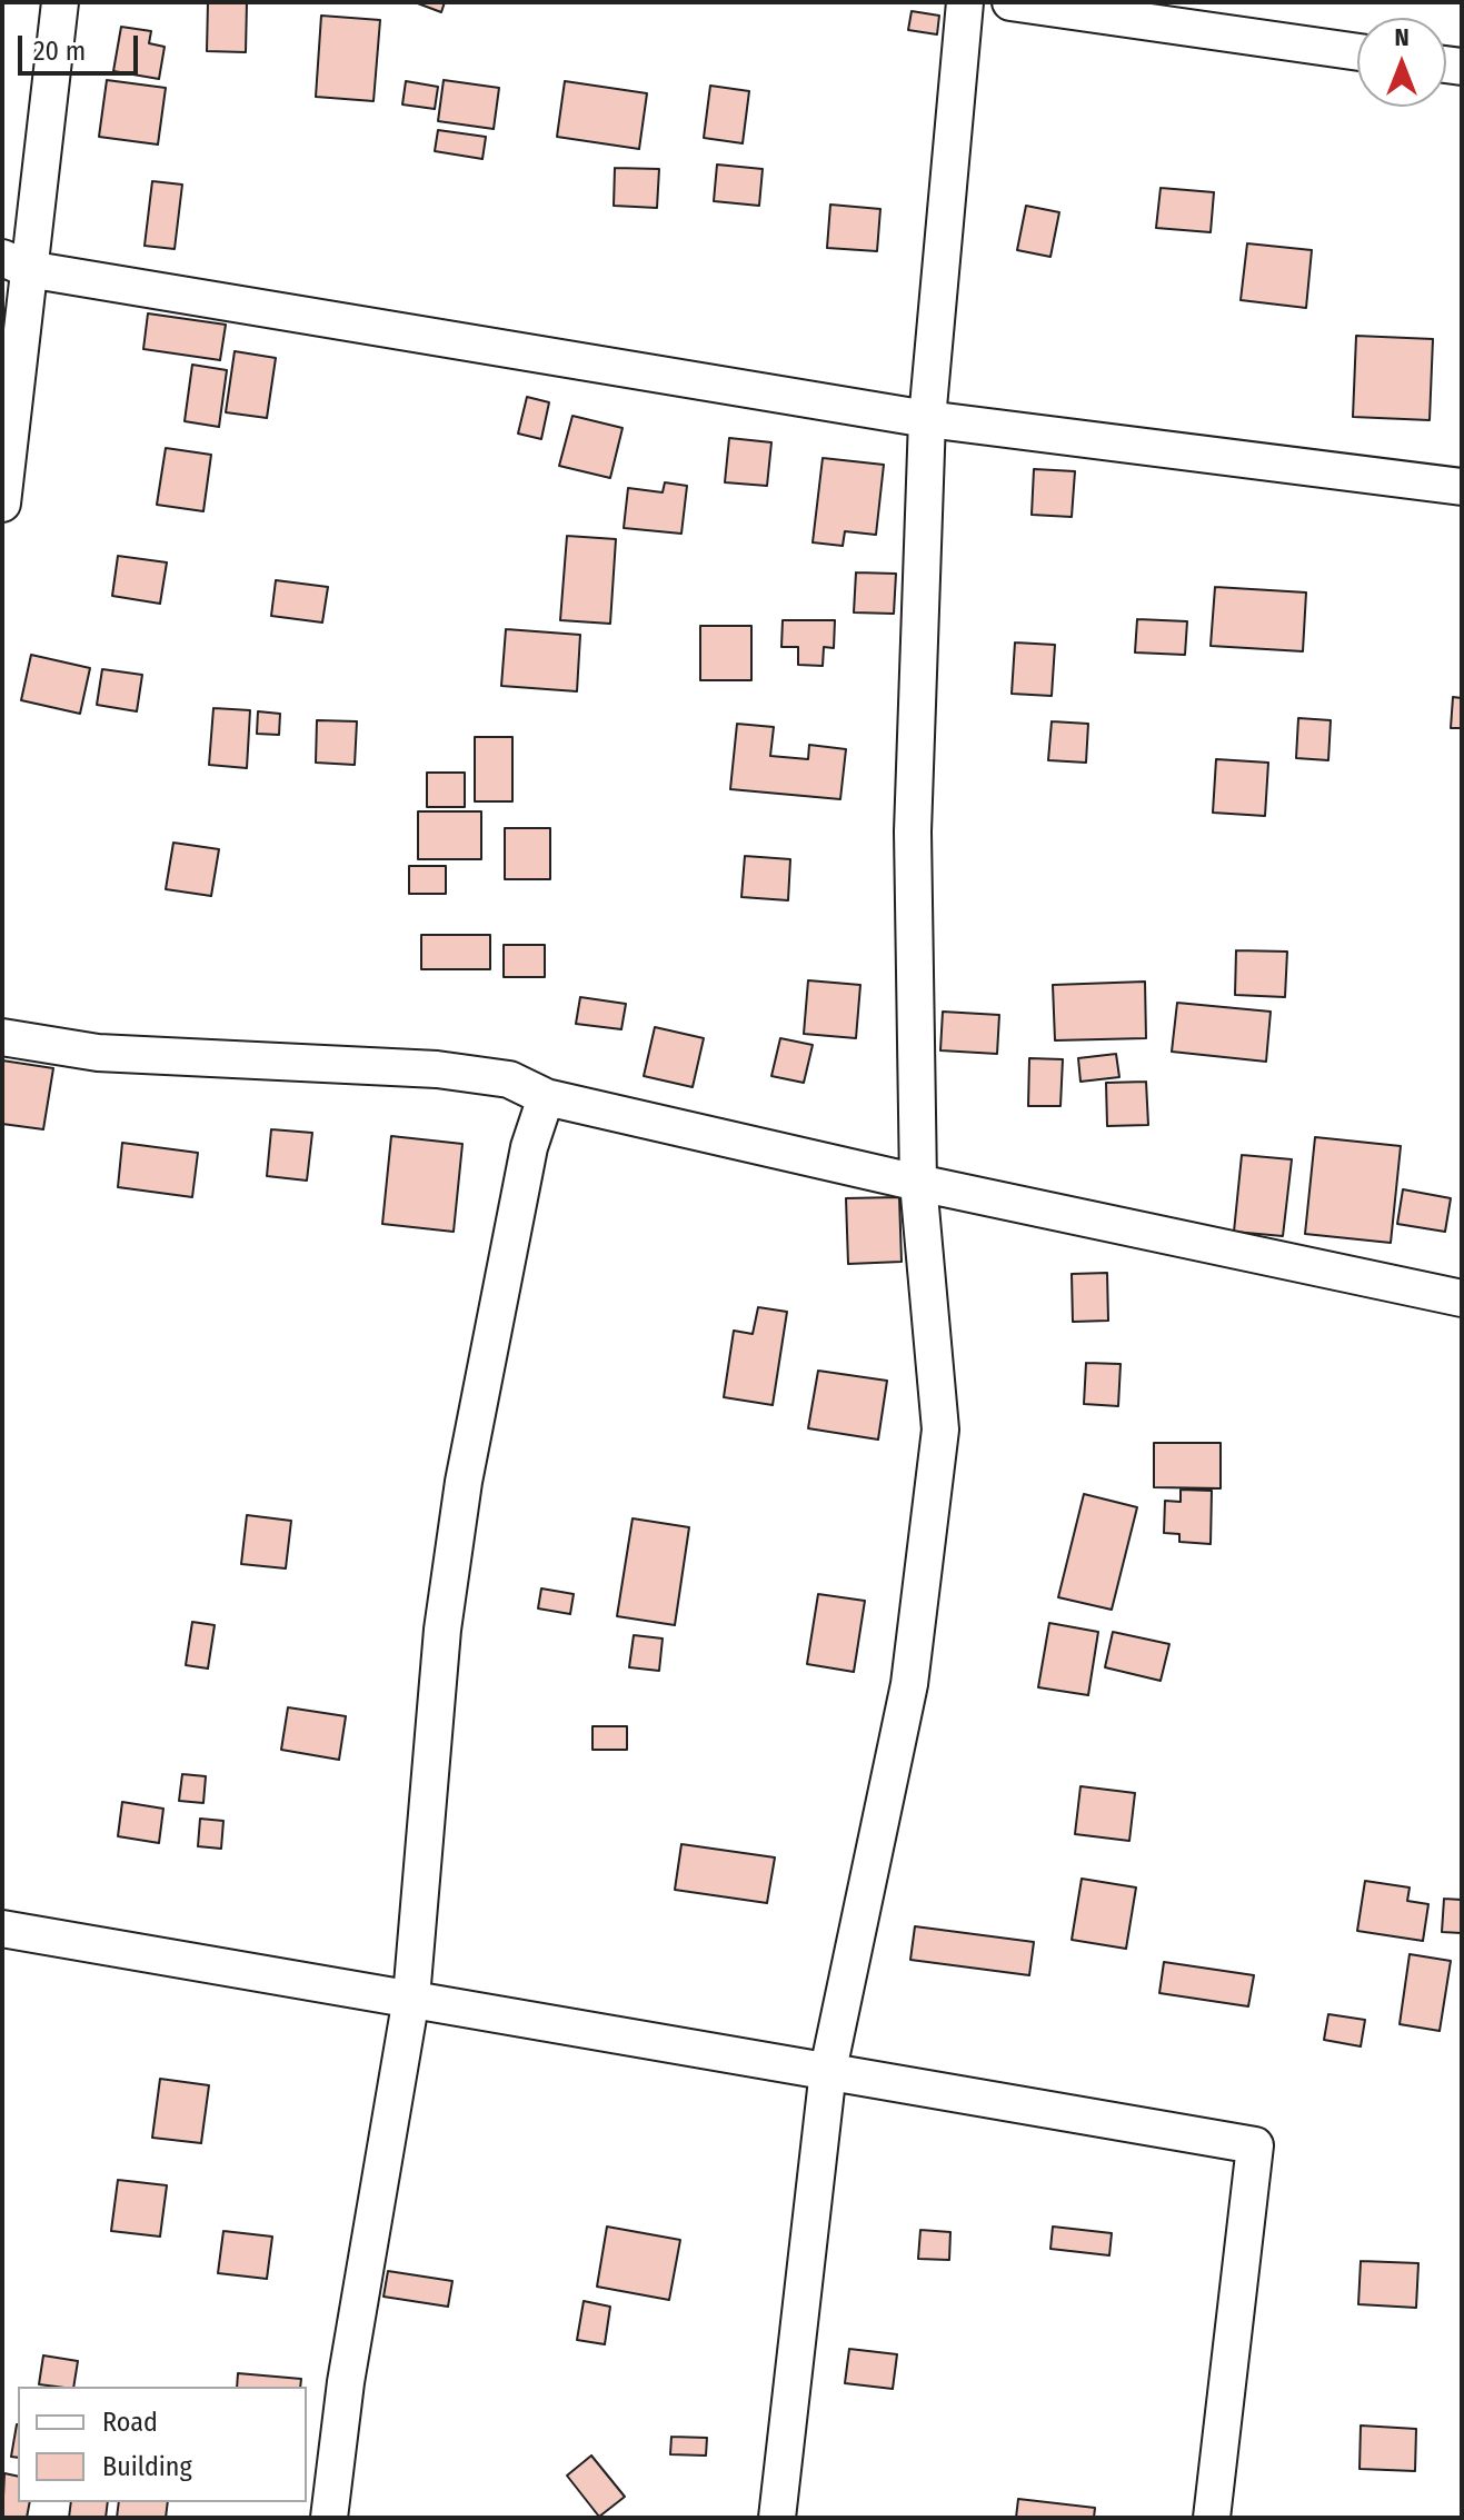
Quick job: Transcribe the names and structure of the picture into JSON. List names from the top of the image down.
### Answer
{
  "legend": ["Road", "Building"],
  "scale_bar": "20 m",
  "north": "top"
}
